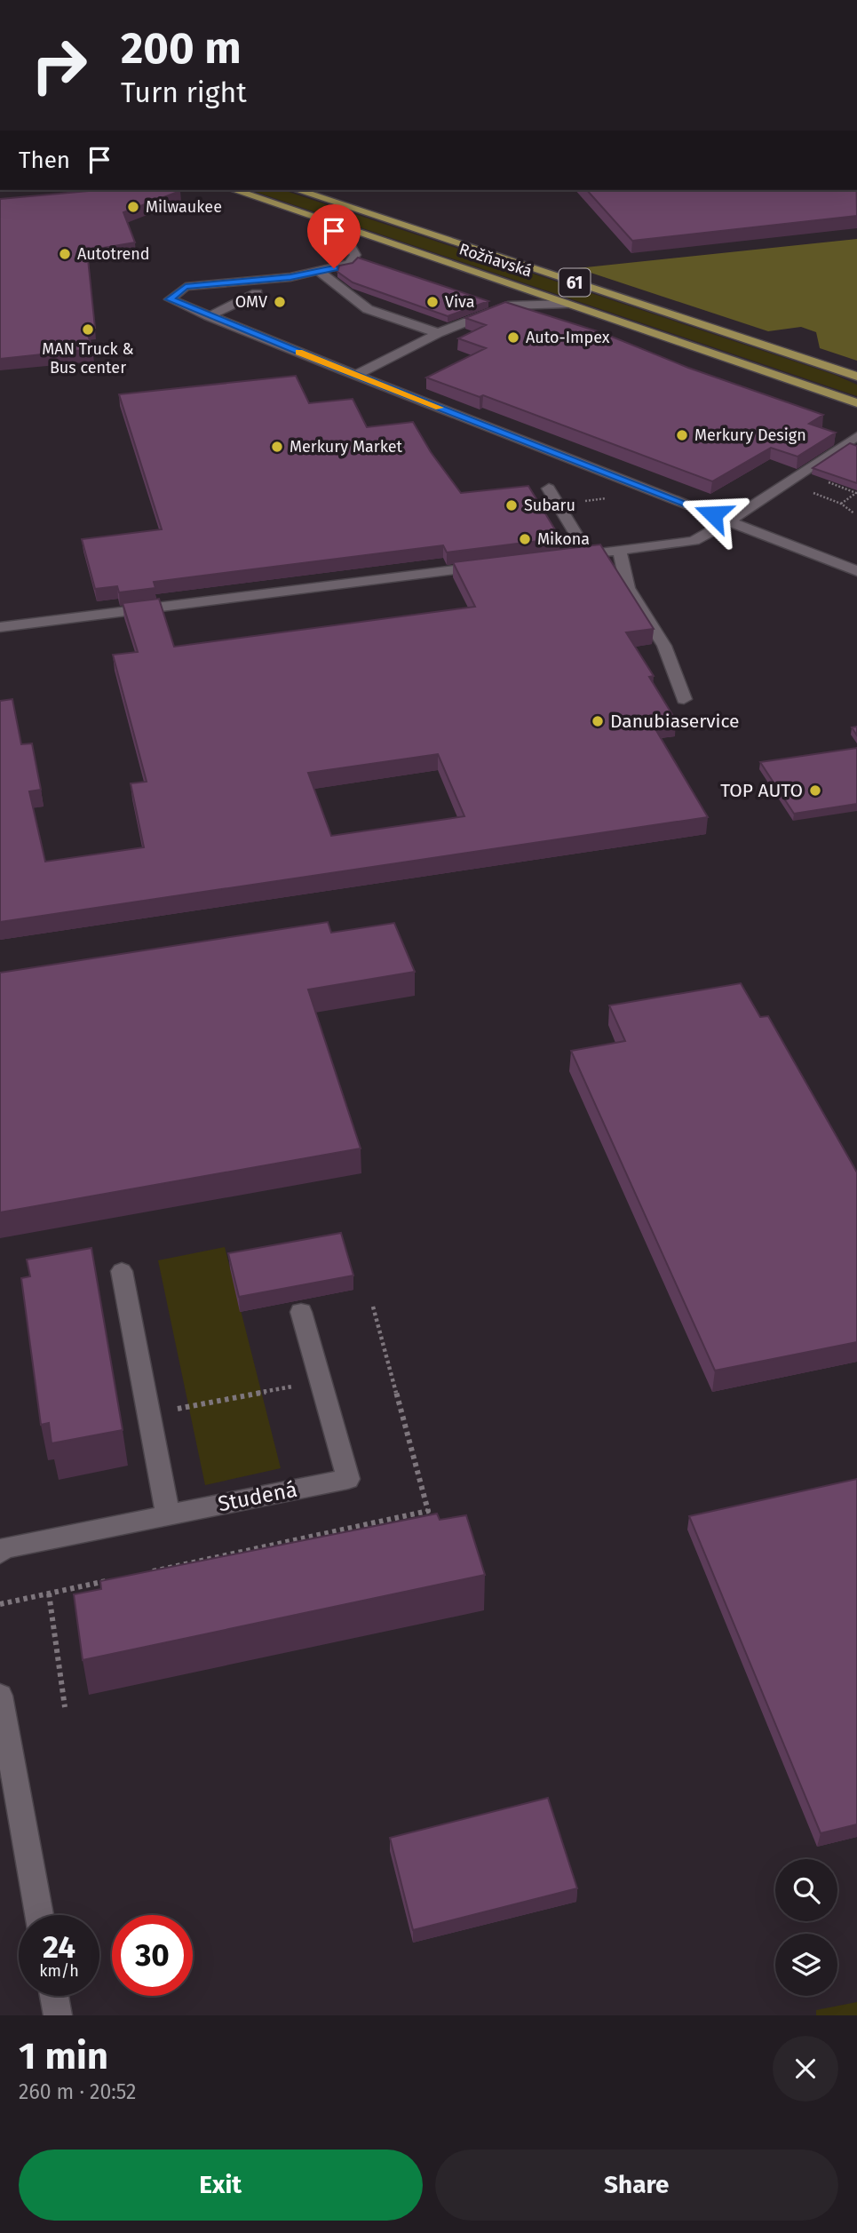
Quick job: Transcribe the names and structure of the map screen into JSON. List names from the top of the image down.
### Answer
{
  "streets": {
    "main road": ["Rožňavská", "61"],
    "street": ["Studená"]
  },
  "places": [
    "Milwaukee",
    "Autotrend",
    "OMV",
    "Viva",
    "MAN Truck & Bus center",
    "Auto-Impex",
    "Merkury Design",
    "Merkury Market",
    "Subaru",
    "Mikona",
    "Danubiaservice",
    "TOP AUTO"
  ],
  "page": {
    "turn": ["200 m", "Turn right"],
    "then": "Then",
    "speed": "24 km/h",
    "limit": "30",
    "heading": ["1 min", "260 m · 20:52"],
    "buttons": ["Exit", "Share"]
  }
}
